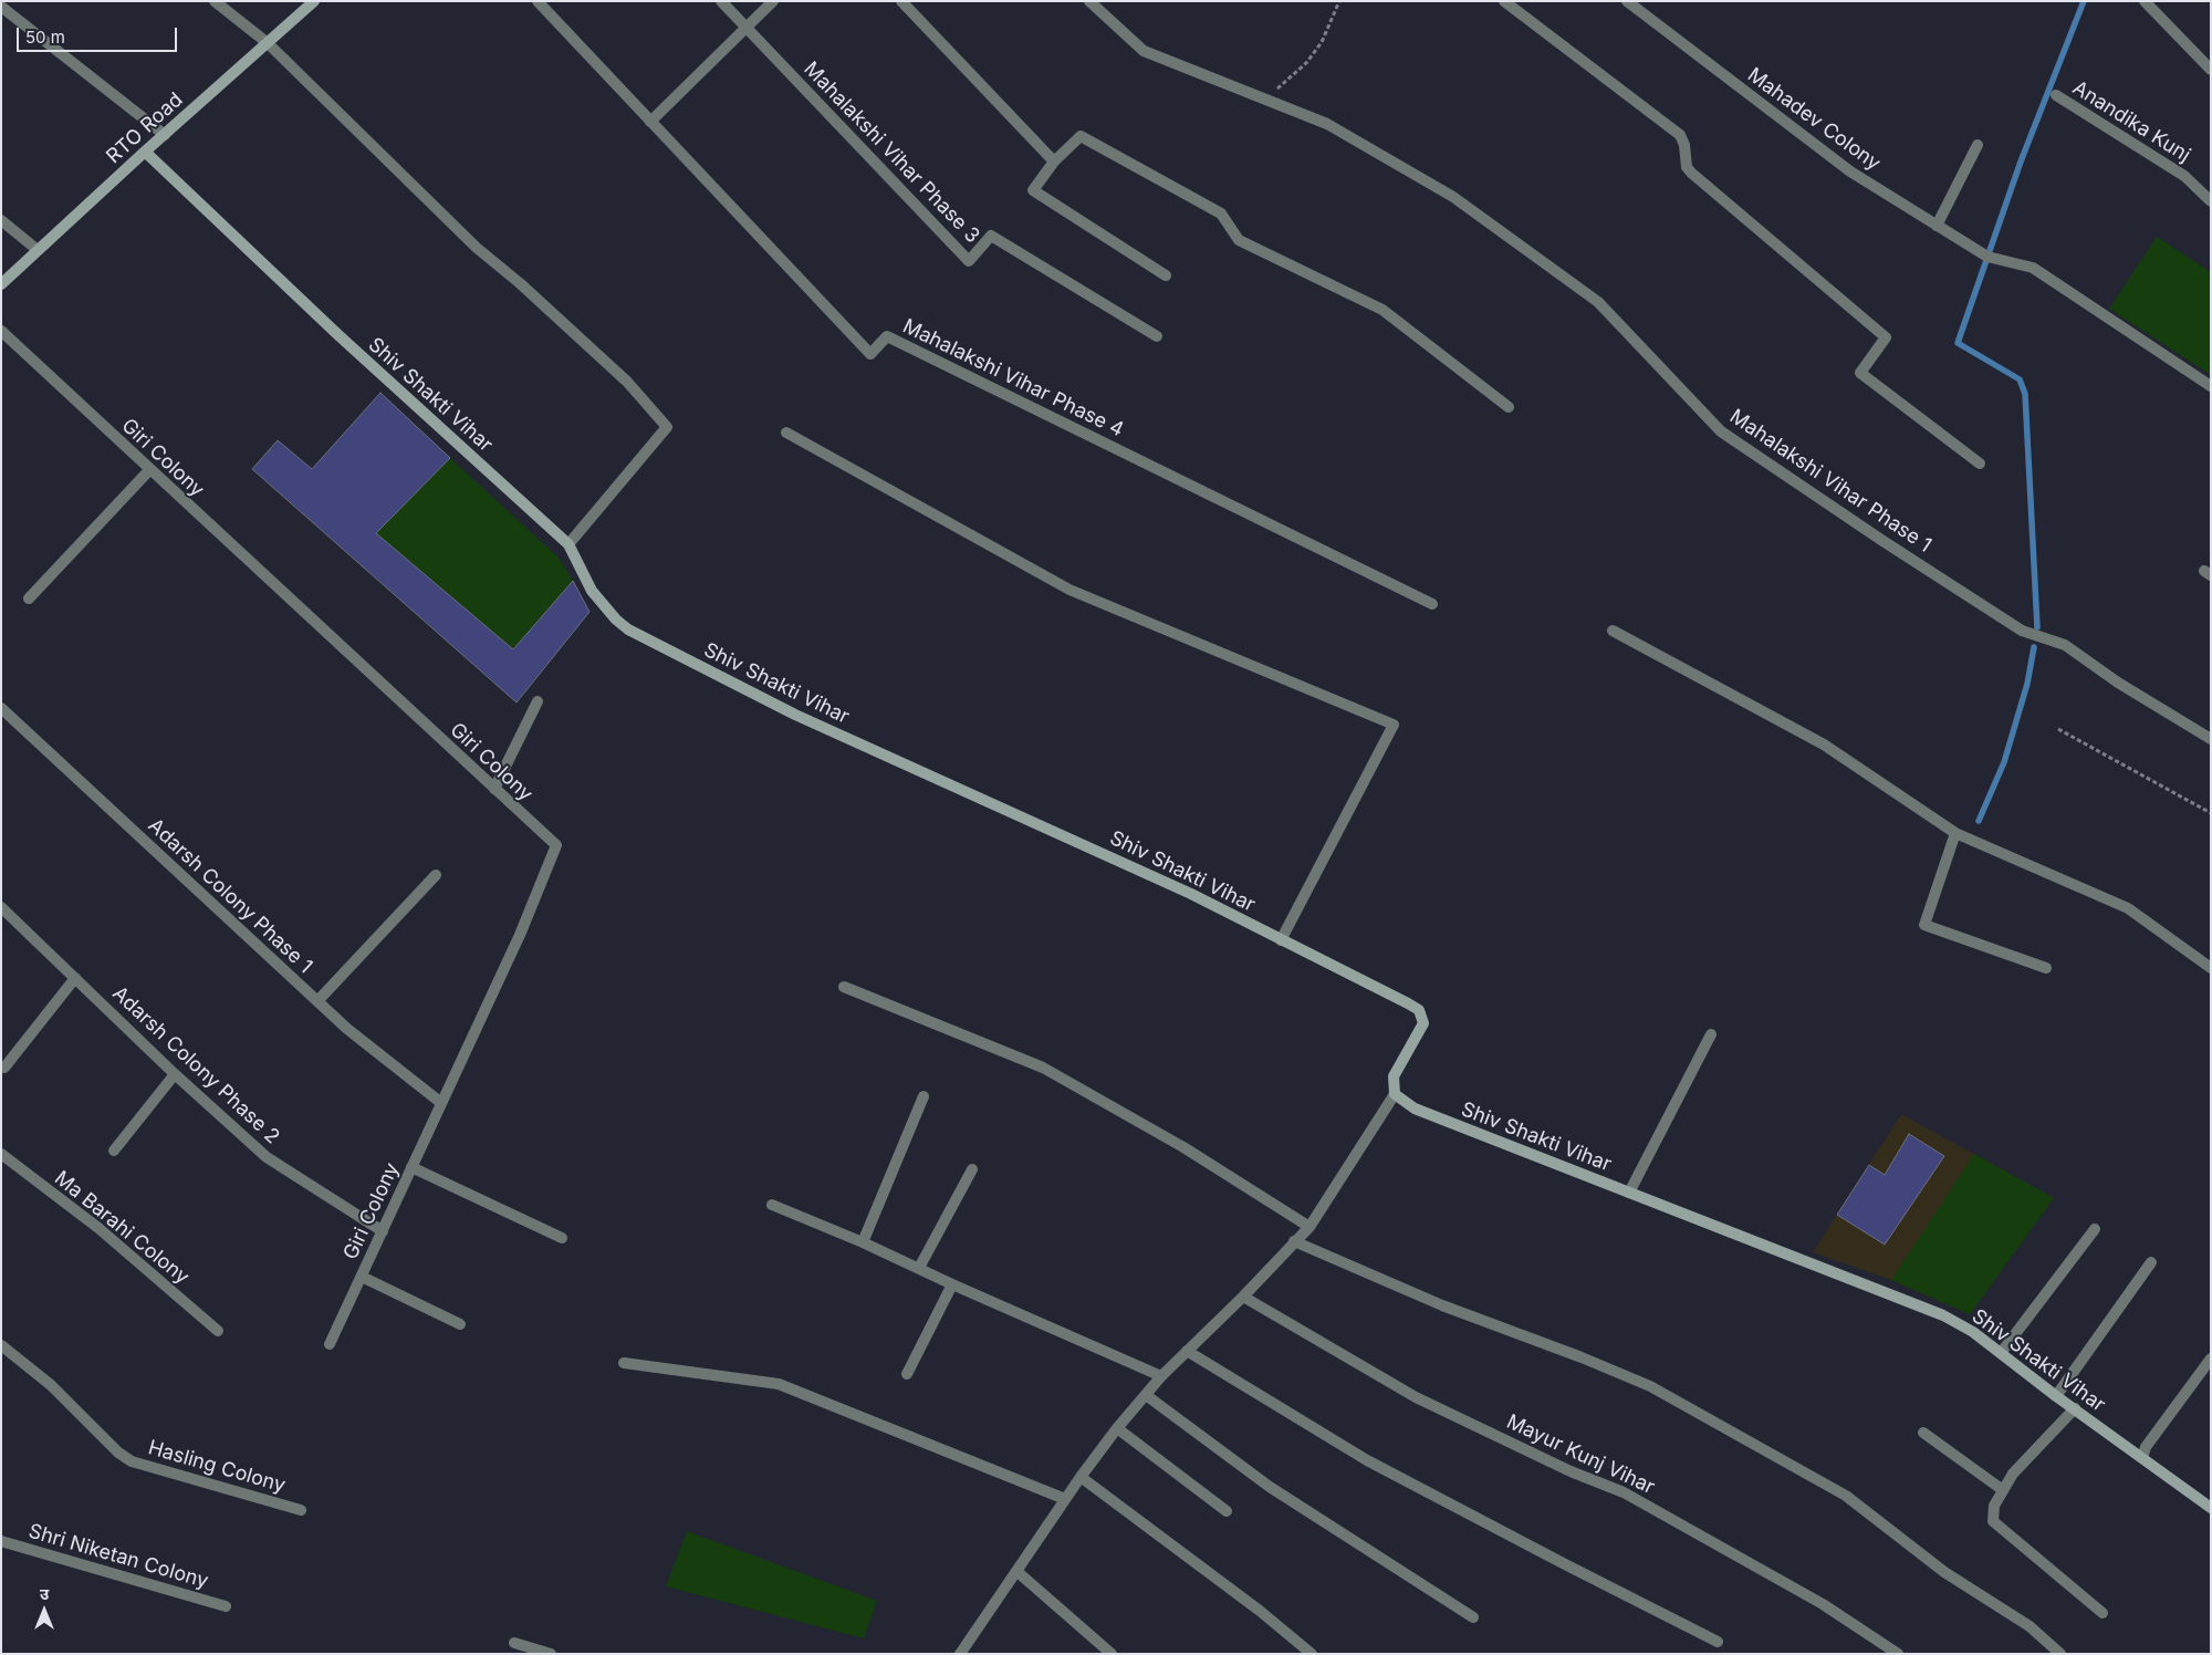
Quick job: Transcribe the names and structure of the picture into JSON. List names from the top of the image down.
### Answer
{
  "streets": {
    "street": [
      "Mahadev Colony",
      "Anandika Kunj",
      "RTO Road",
      "Mahalakshi Vihar Phase 3",
      "Mahalakshi Vihar Phase 4",
      "Shiv Shakti Vihar",
      "Giri Colony",
      "Mahalakshi Vihar Phase 1",
      "Adarsh Colony Phase 1",
      "Adarsh Colony Phase 2",
      "Ma Barahi Colony",
      "Mayur Kunj Vihar",
      "Hasling Colony",
      "Shri Niketan Colony"
    ]
  },
  "crossings": [
    ["RTO Road", "Shiv Shakti Vihar"],
    ["Giri Colony", "Adarsh Colony Phase 1"],
    ["Giri Colony", "Adarsh Colony Phase 2"]
  ],
  "scale_bar": "50 m",
  "north": "top"
}
